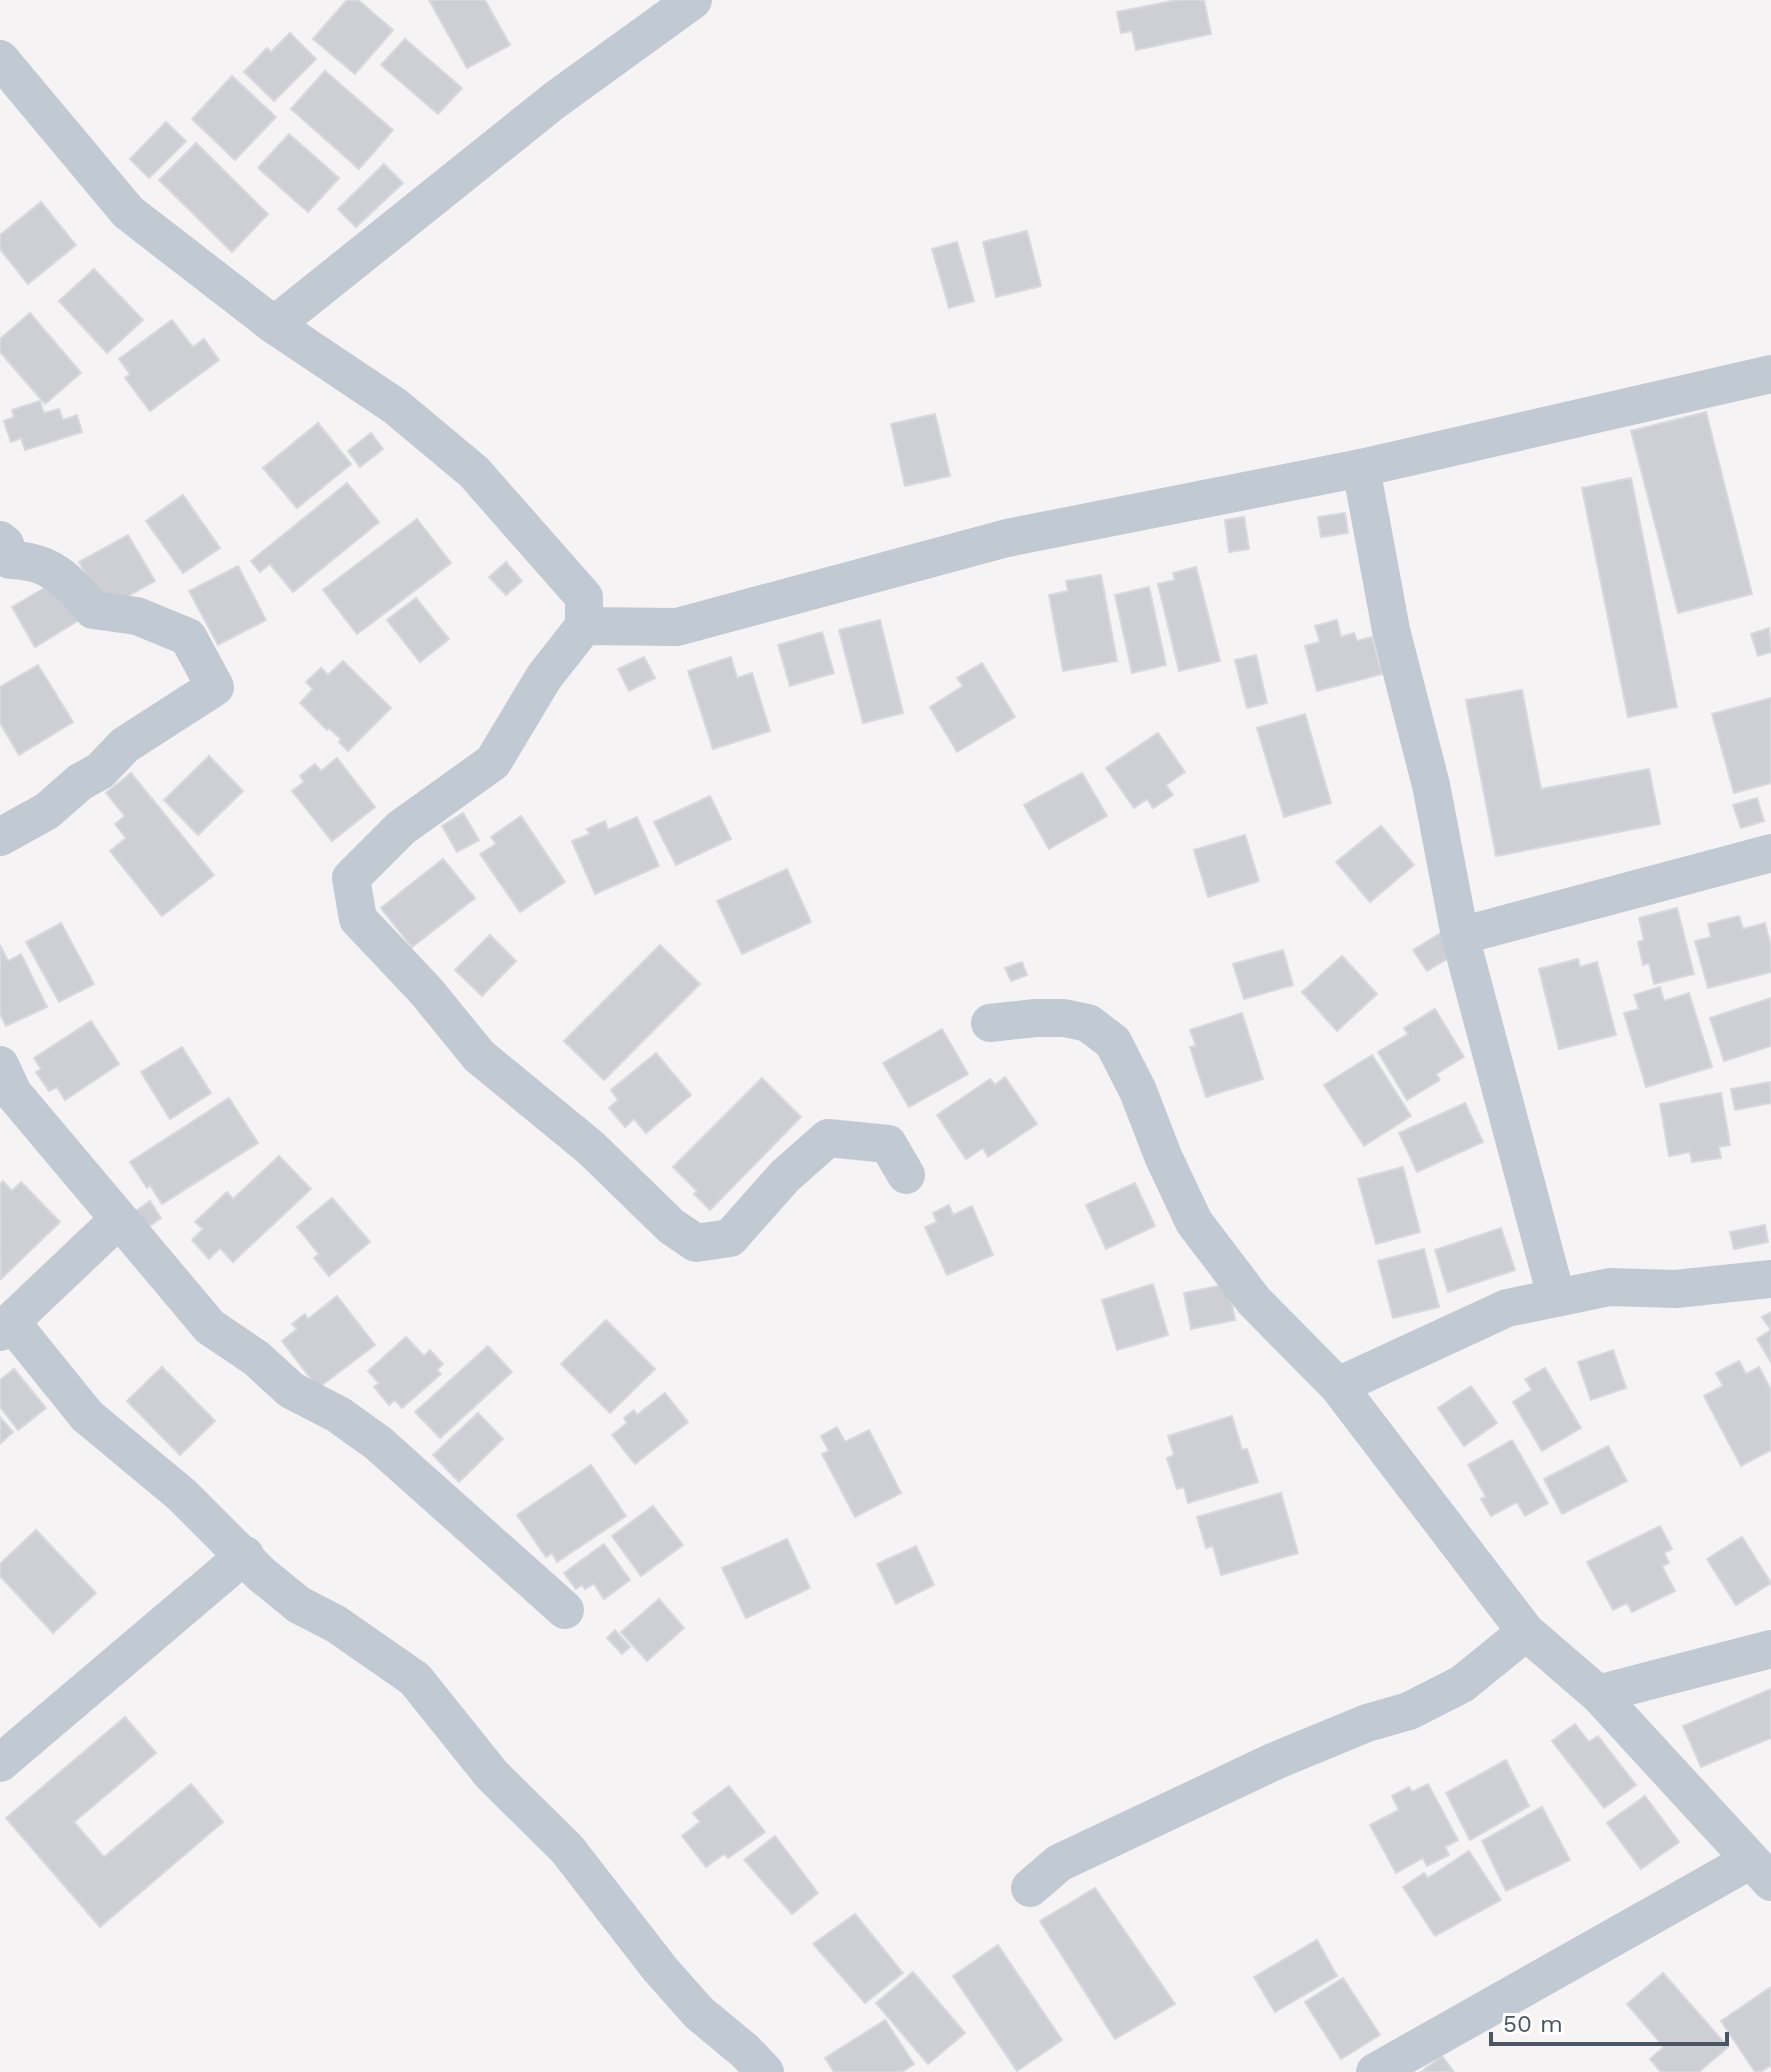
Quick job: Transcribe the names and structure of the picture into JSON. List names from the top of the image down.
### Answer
{
  "scale_bar": "50 m"
}
